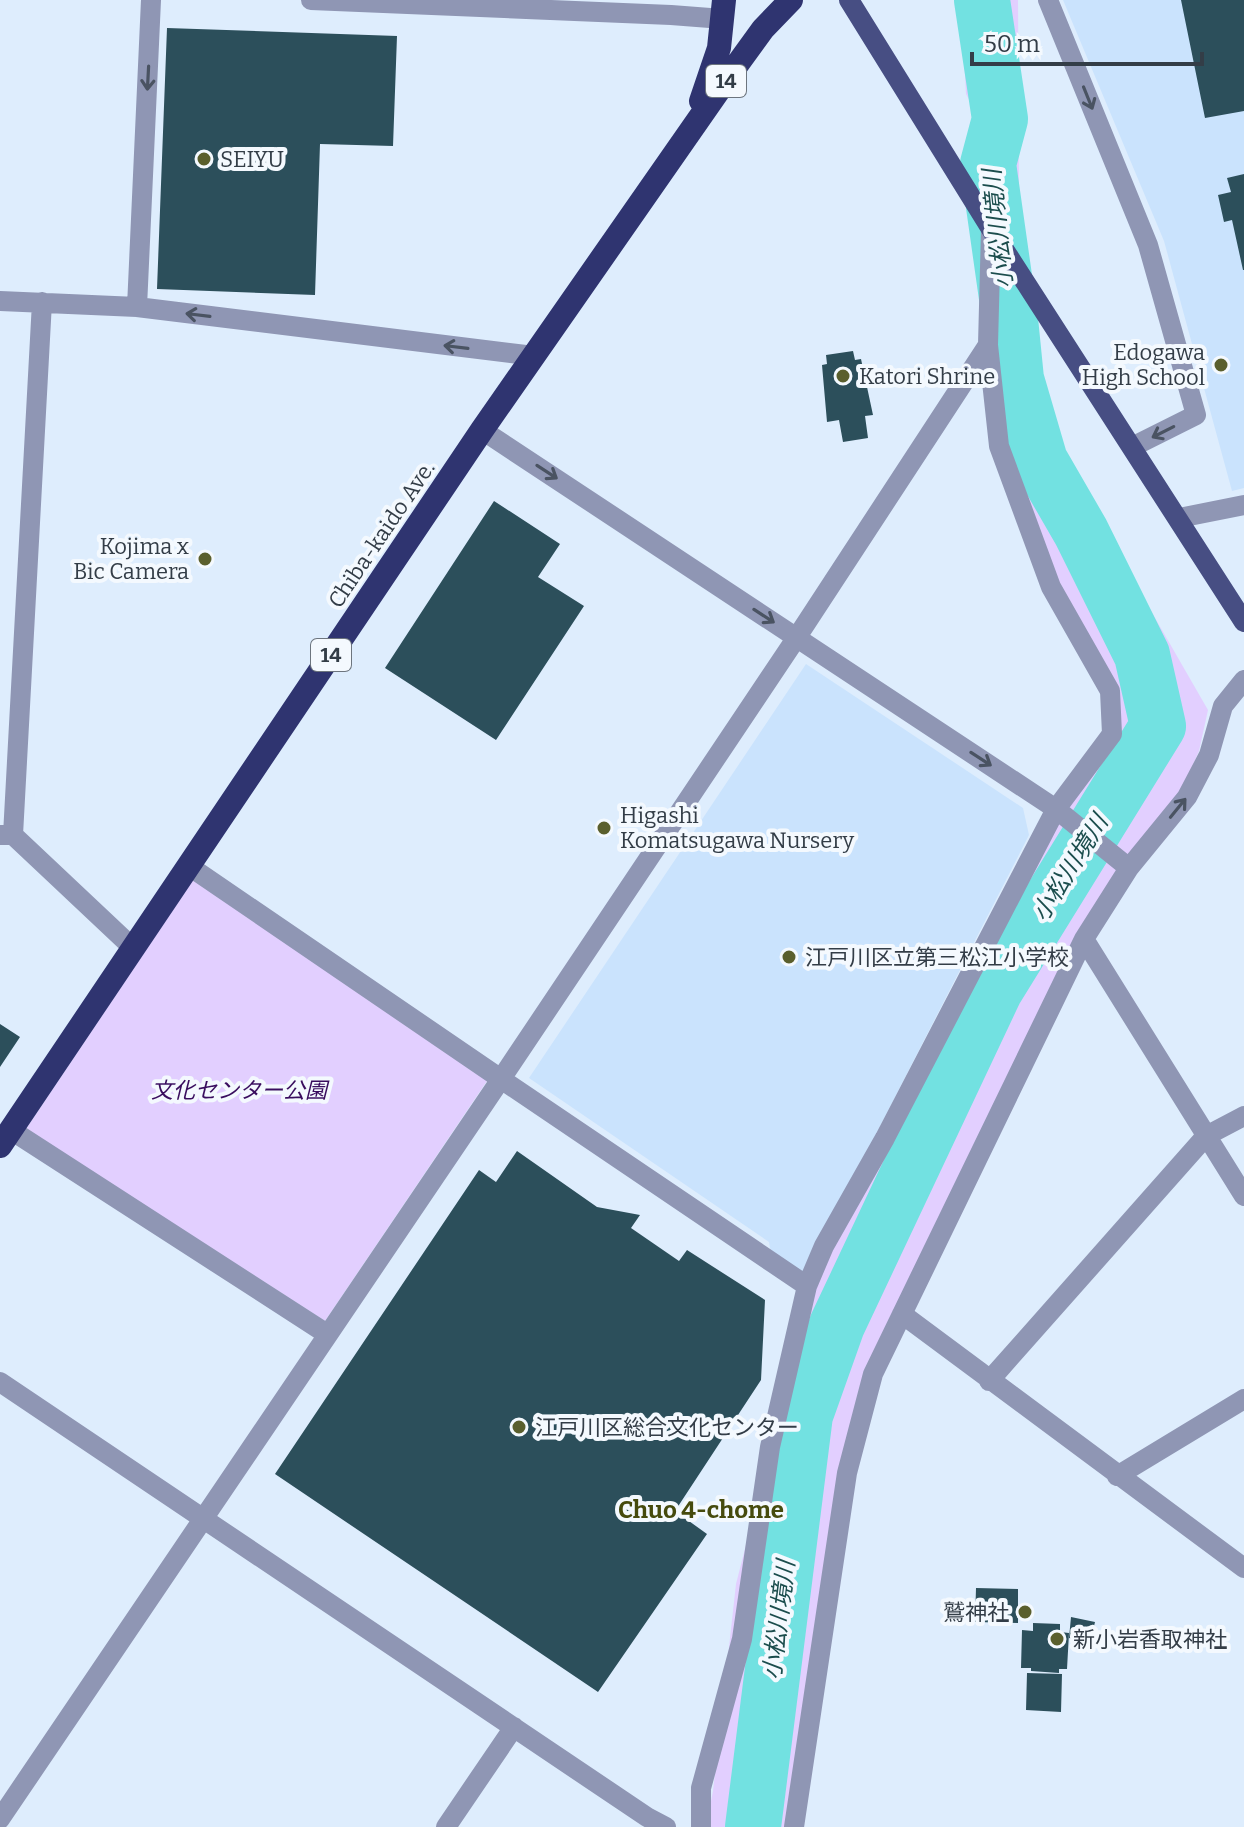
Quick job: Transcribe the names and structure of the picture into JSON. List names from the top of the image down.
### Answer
{
  "streets": {
    "highway": ["14", "Chiba-kaido Ave."]
  },
  "districts": ["Chuo 4-chome"],
  "water": ["小松川境川"],
  "parks": ["文化センター公園"],
  "places": [
    "SEIYU",
    "Edogawa High School",
    "Katori Shrine",
    "Kojima x Bic Camera",
    "Higashi Komatsugawa Nursery",
    "江戸川区立第三松江小学校",
    "江戸川区総合文化センター",
    "鷲神社",
    "新小岩香取神社"
  ],
  "scale_bar": "50 m"
}
